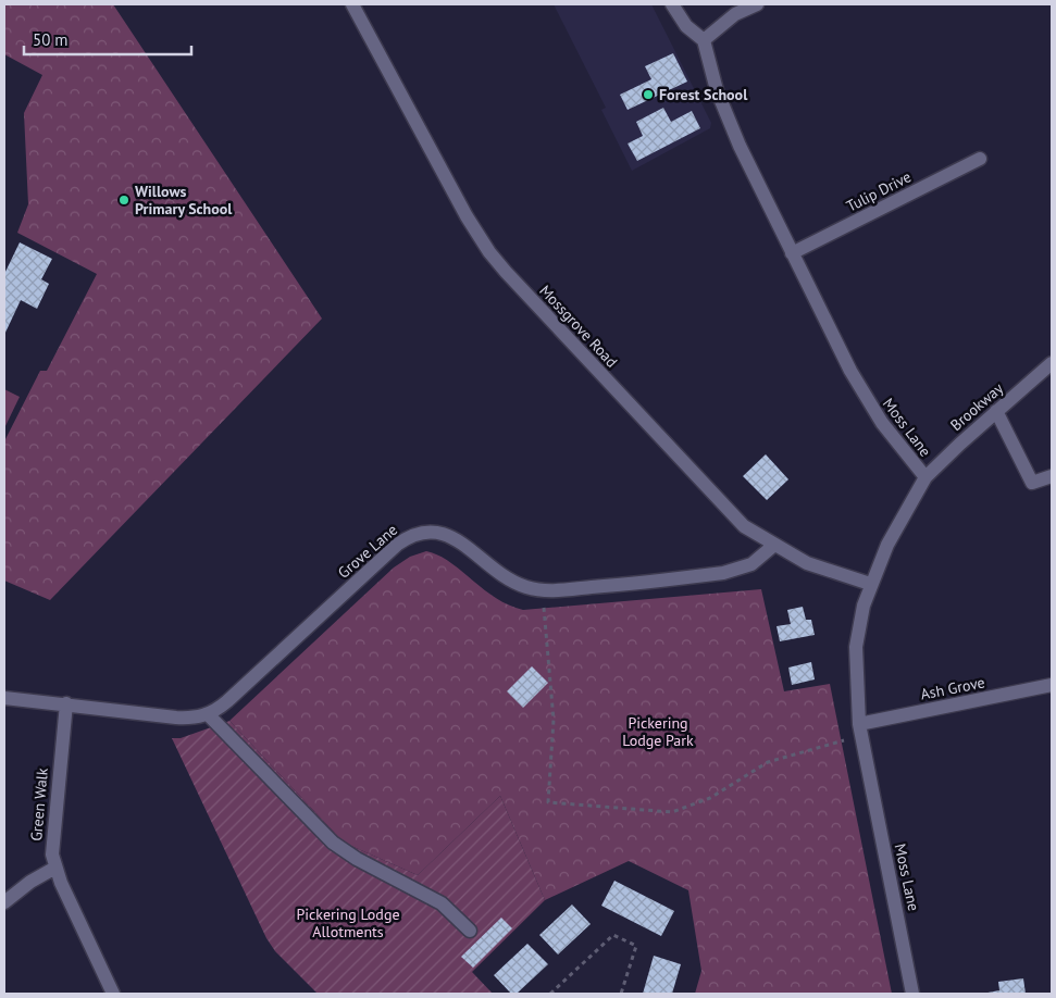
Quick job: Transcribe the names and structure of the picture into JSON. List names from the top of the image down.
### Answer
{
  "streets": {
    "street": [
      "Tulip Drive",
      "Mossgrove Road",
      "Brookway",
      "Moss Lane",
      "Grove Lane",
      "Ash Grove",
      "Green Walk"
    ]
  },
  "crossings": [
    ["Tulip Drive", "Moss Lane"],
    ["Mossgrove Road", "Moss Lane"],
    ["Mossgrove Road", "Grove Lane"],
    ["Brookway", "Moss Lane"],
    ["Moss Lane", "Ash Grove"],
    ["Grove Lane", "Green Walk"]
  ],
  "parks": ["Pickering Lodge Park", "Pickering Lodge Allotments"],
  "places": ["Forest School", "Willows Primary School"],
  "scale_bar": "50 m"
}
